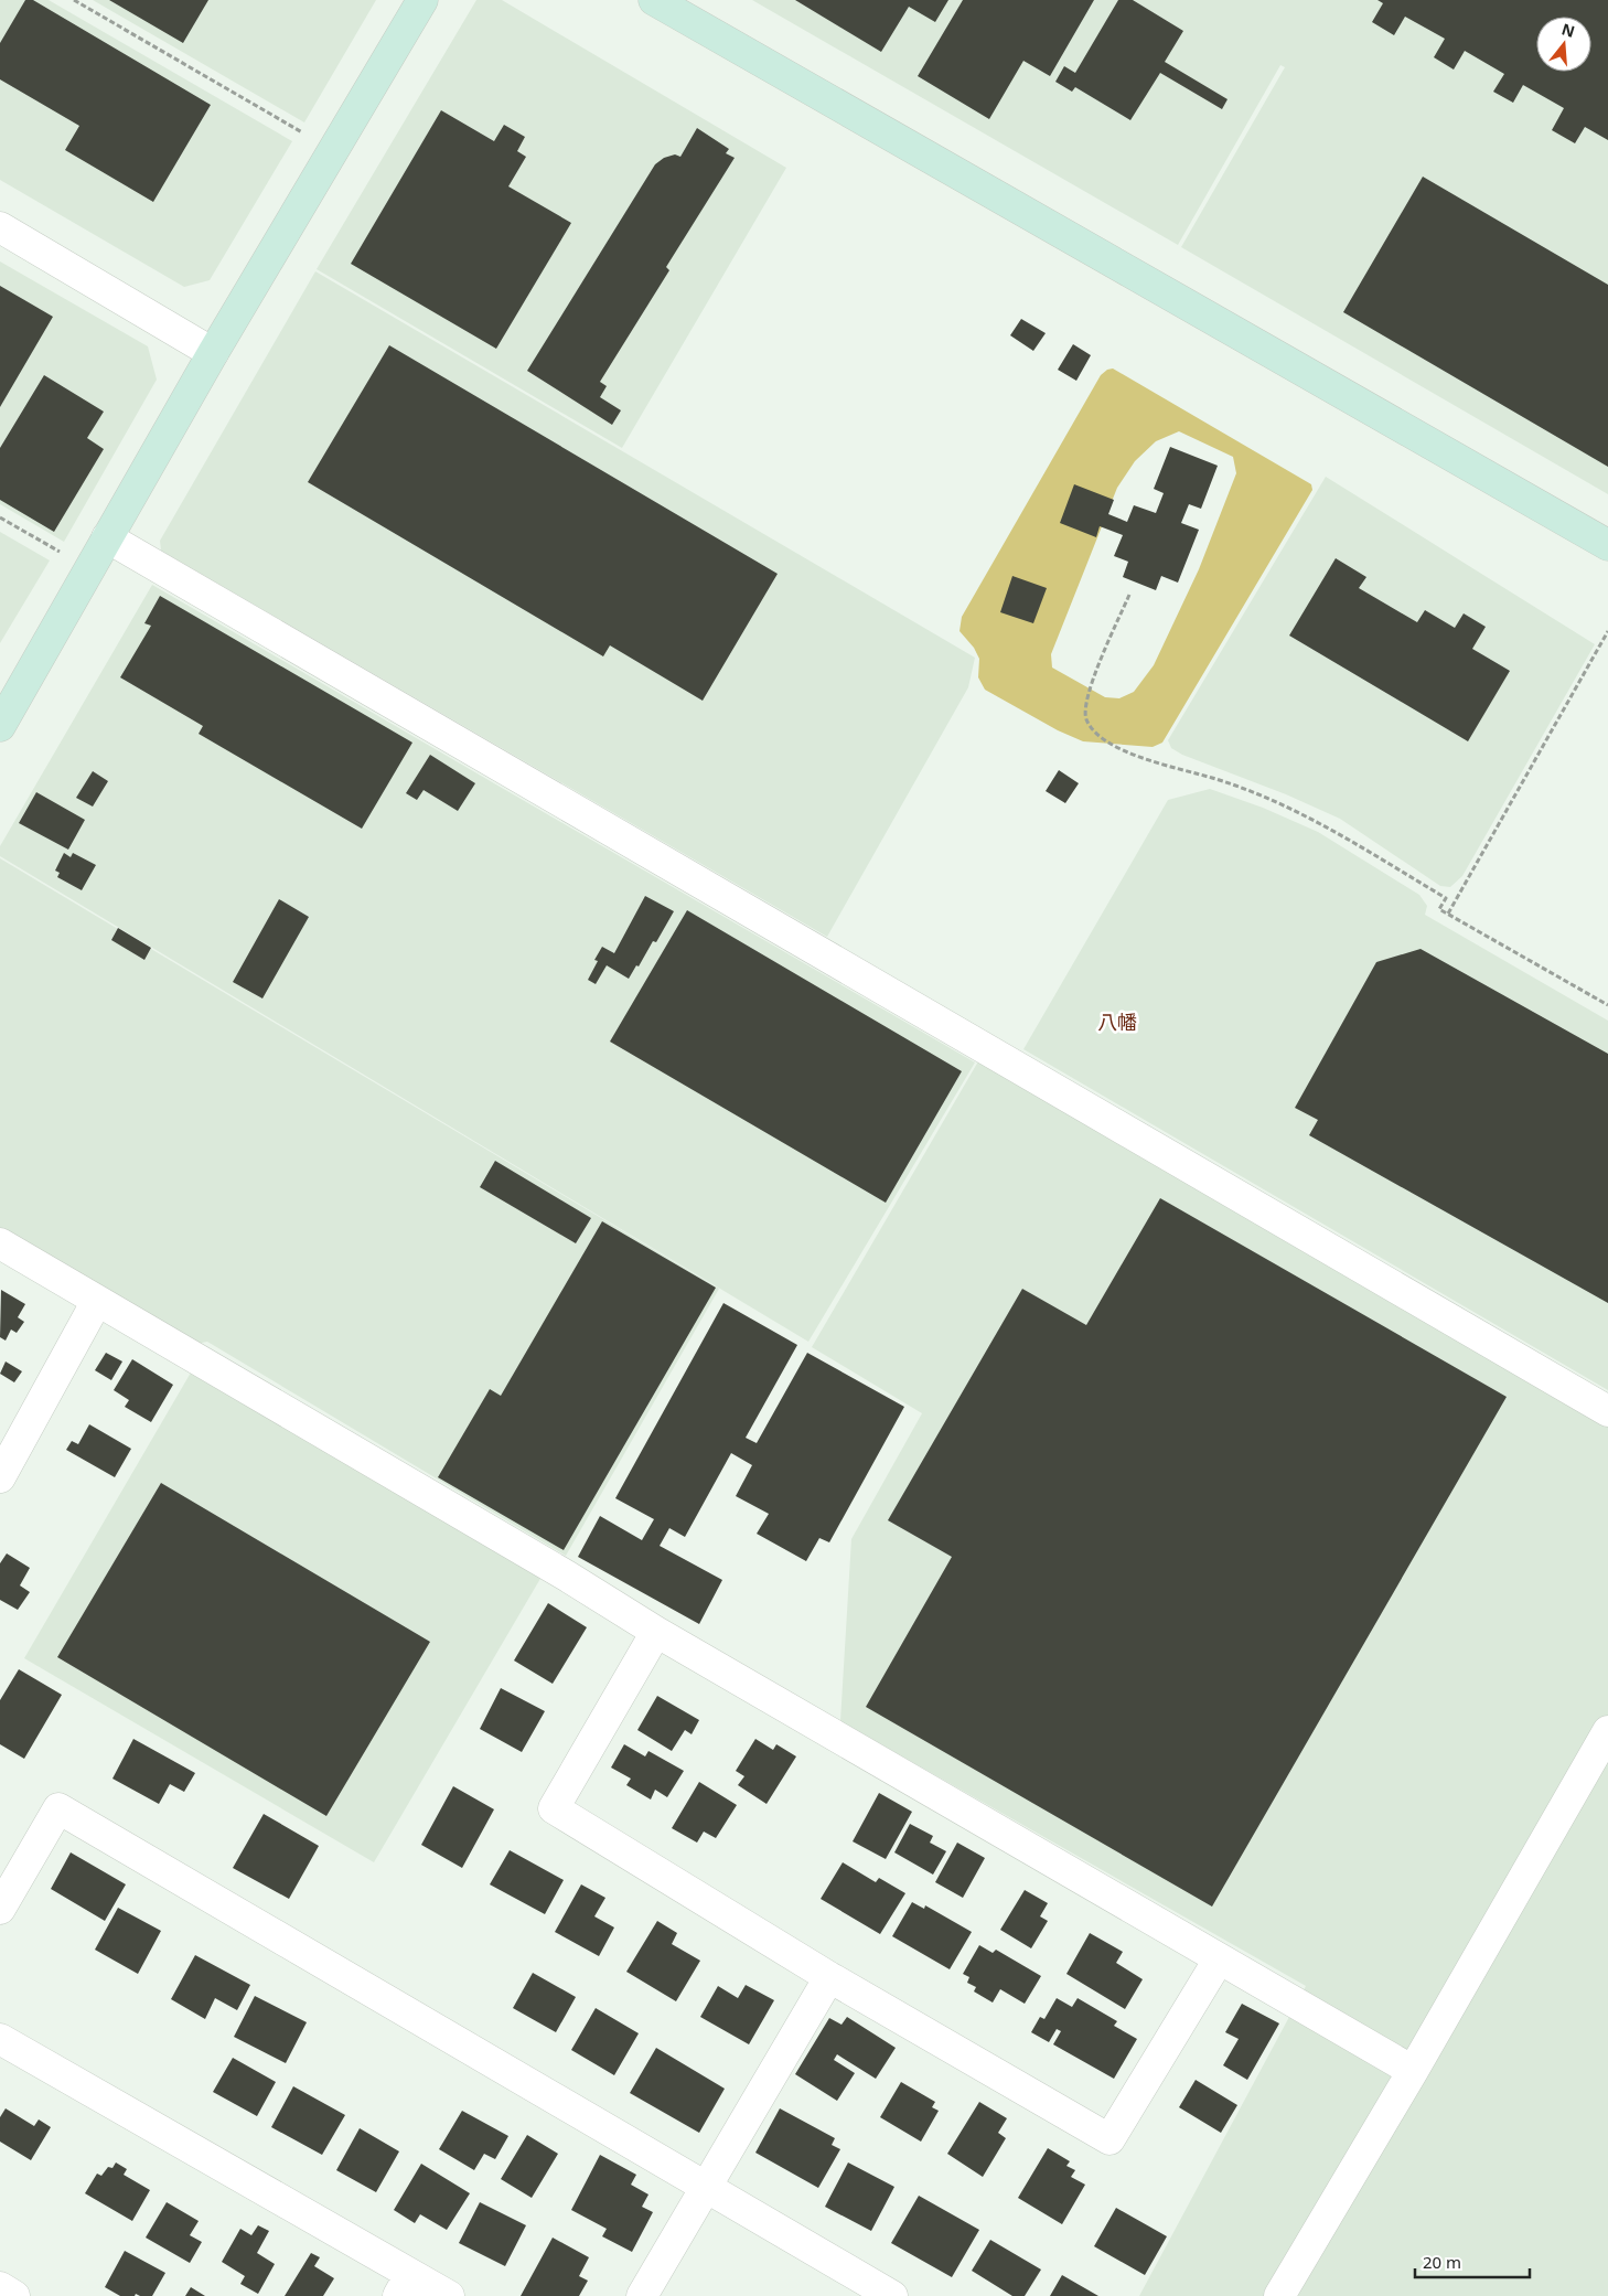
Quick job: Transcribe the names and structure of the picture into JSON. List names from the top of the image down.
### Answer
{
  "districts": ["八幡"],
  "scale_bar": "20 m",
  "north": "top"
}
